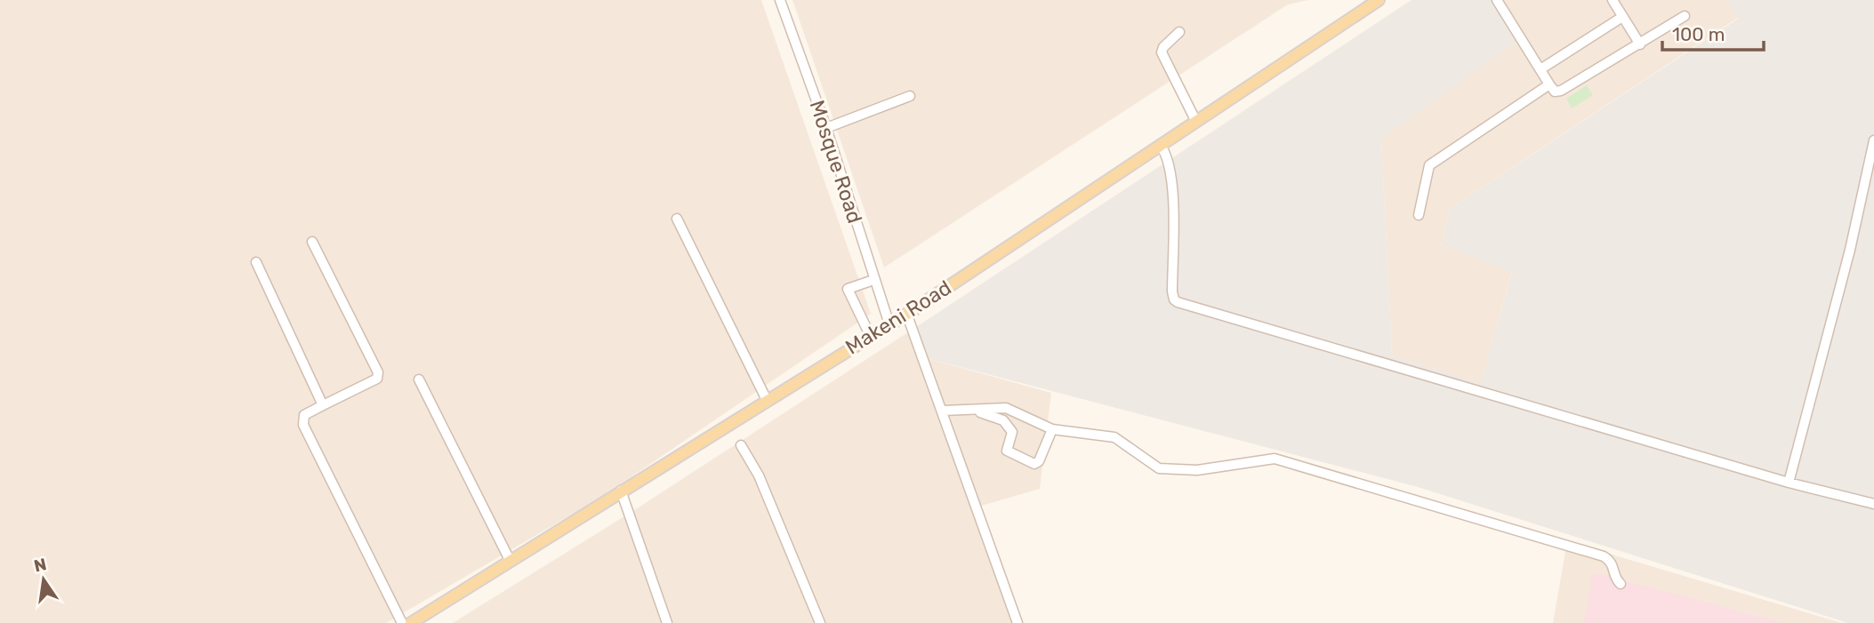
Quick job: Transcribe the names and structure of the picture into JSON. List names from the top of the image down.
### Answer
{
  "streets": {
    "main road": ["Makeni Road"],
    "street": ["Mosque Road"]
  },
  "crossings": [
    ["Mosque Road", "Makeni Road"]
  ],
  "scale_bar": "100 m",
  "north": "top"
}
